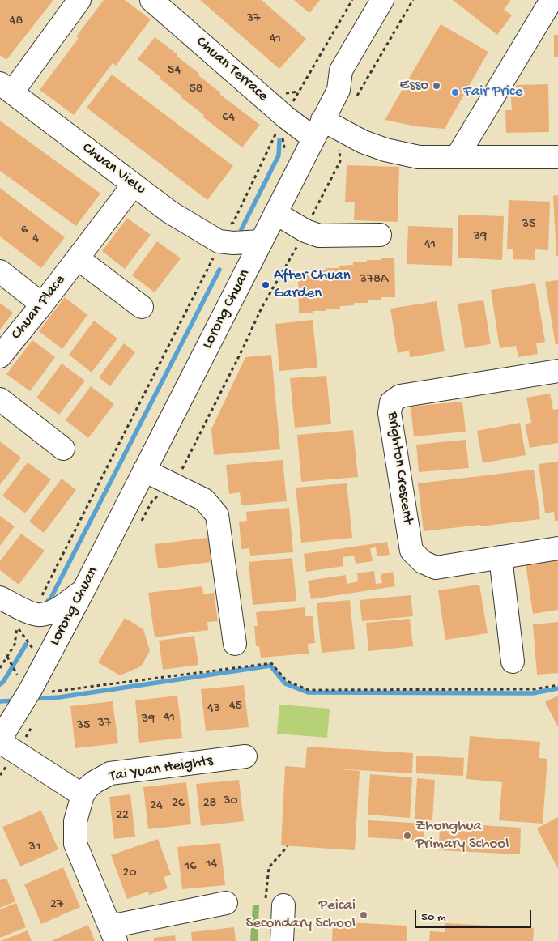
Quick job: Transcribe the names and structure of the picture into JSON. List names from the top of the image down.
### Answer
{
  "streets": {
    "street": [
      "Chuan Terrace",
      "Chuan View",
      "Chuan Place",
      "Lorong Chuan",
      "Brighton Crescent",
      "Tai Yuan Heights"
    ]
  },
  "crossings": [
    ["Chuan Terrace", "Lorong Chuan"],
    ["Chuan View", "Chuan Place"],
    ["Chuan View", "Lorong Chuan"]
  ],
  "places": [
    "Esso",
    "Fair Price",
    "After Chuan Garden",
    "Zhonghua Primary School",
    "Peicai Secondary School"
  ],
  "house_numbers": [
    "37",
    "48",
    "41",
    "54",
    "58",
    "64",
    "35",
    "6",
    "39",
    "4",
    "41",
    "378A",
    "45",
    "43",
    "41",
    "39",
    "37",
    "35",
    "30",
    "26",
    "28",
    "24",
    "22",
    "31",
    "14",
    "16",
    "20",
    "27"
  ],
  "scale_bar": "50 m"
}
